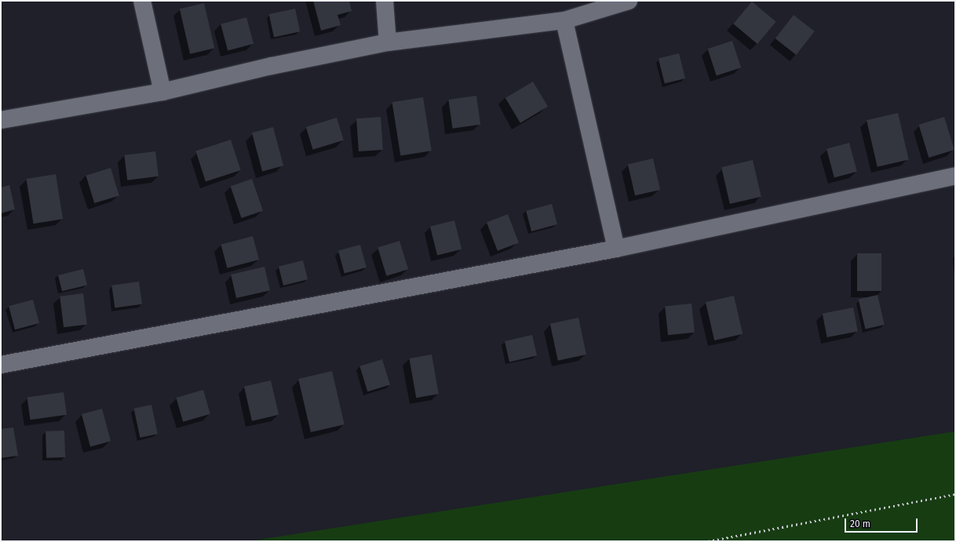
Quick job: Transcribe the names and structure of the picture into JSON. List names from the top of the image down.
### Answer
{
  "scale_bar": "20 m"
}
